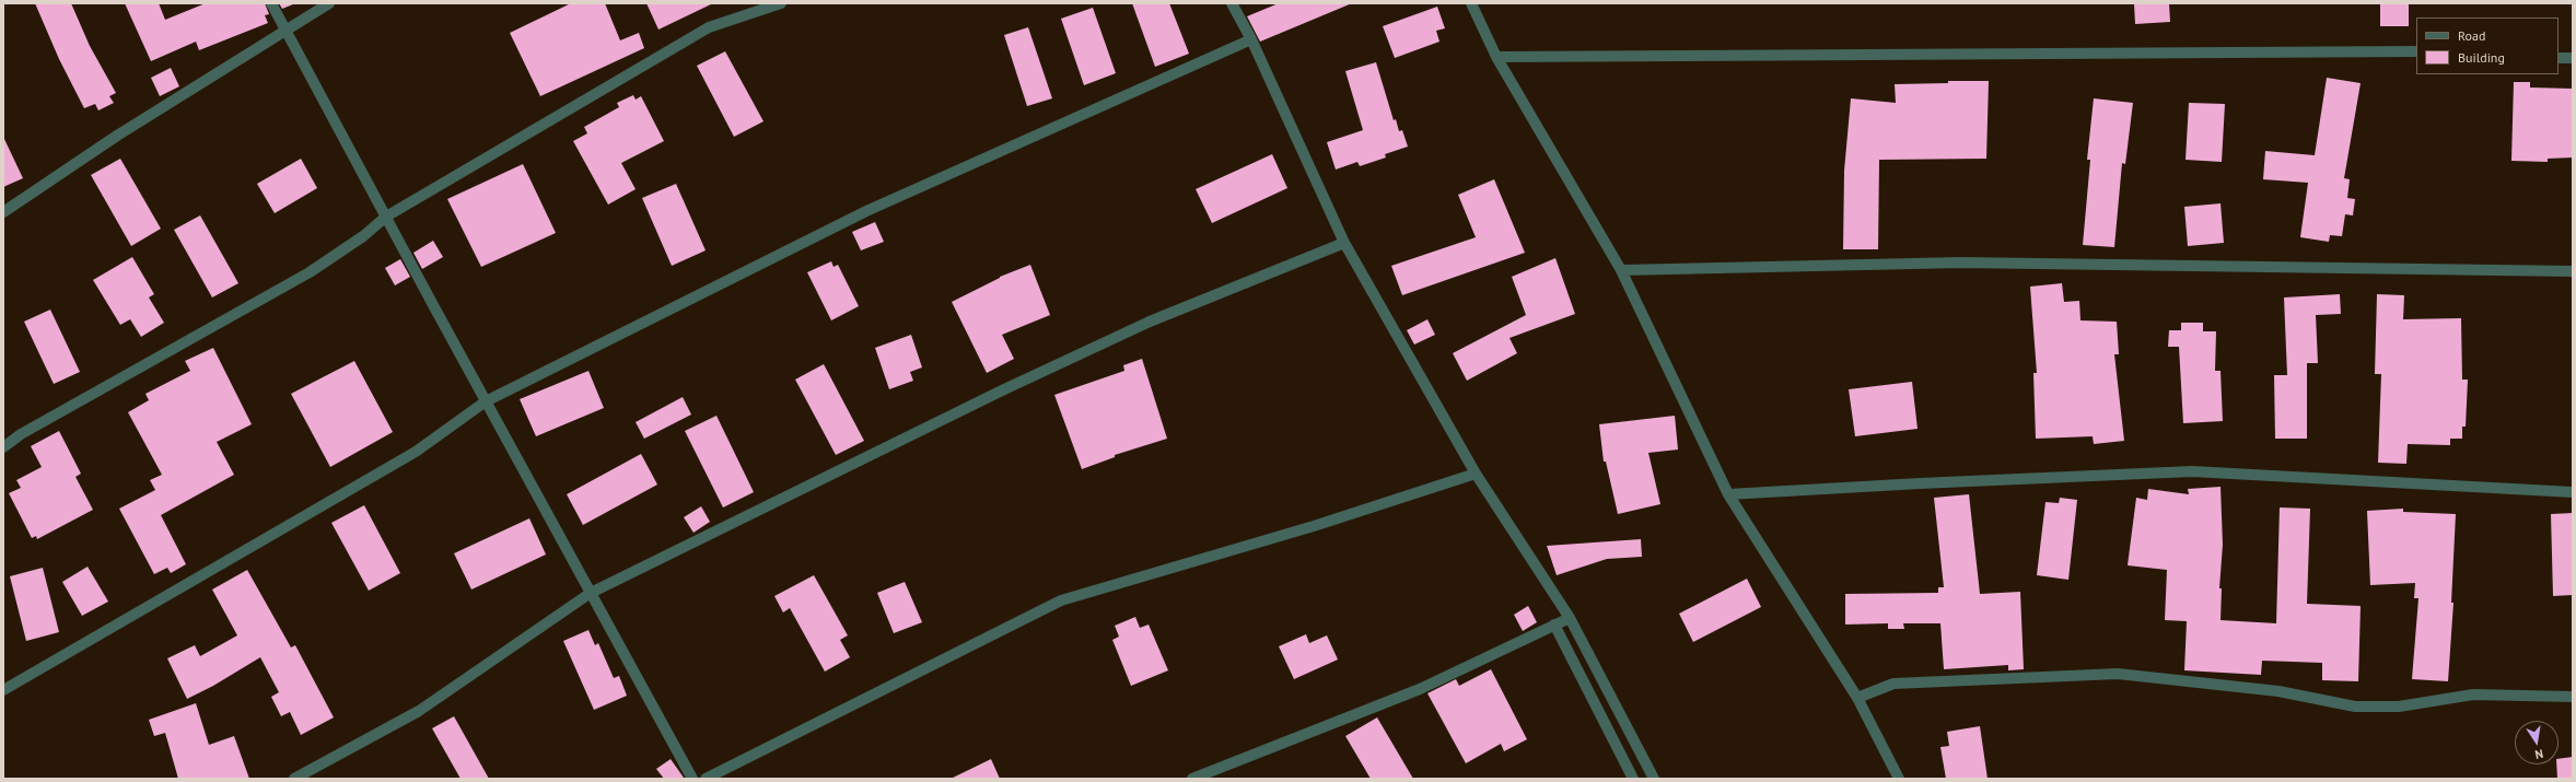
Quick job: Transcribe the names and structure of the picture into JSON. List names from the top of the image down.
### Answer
{
  "legend": ["Road", "Building"],
  "north": "bottom"
}
